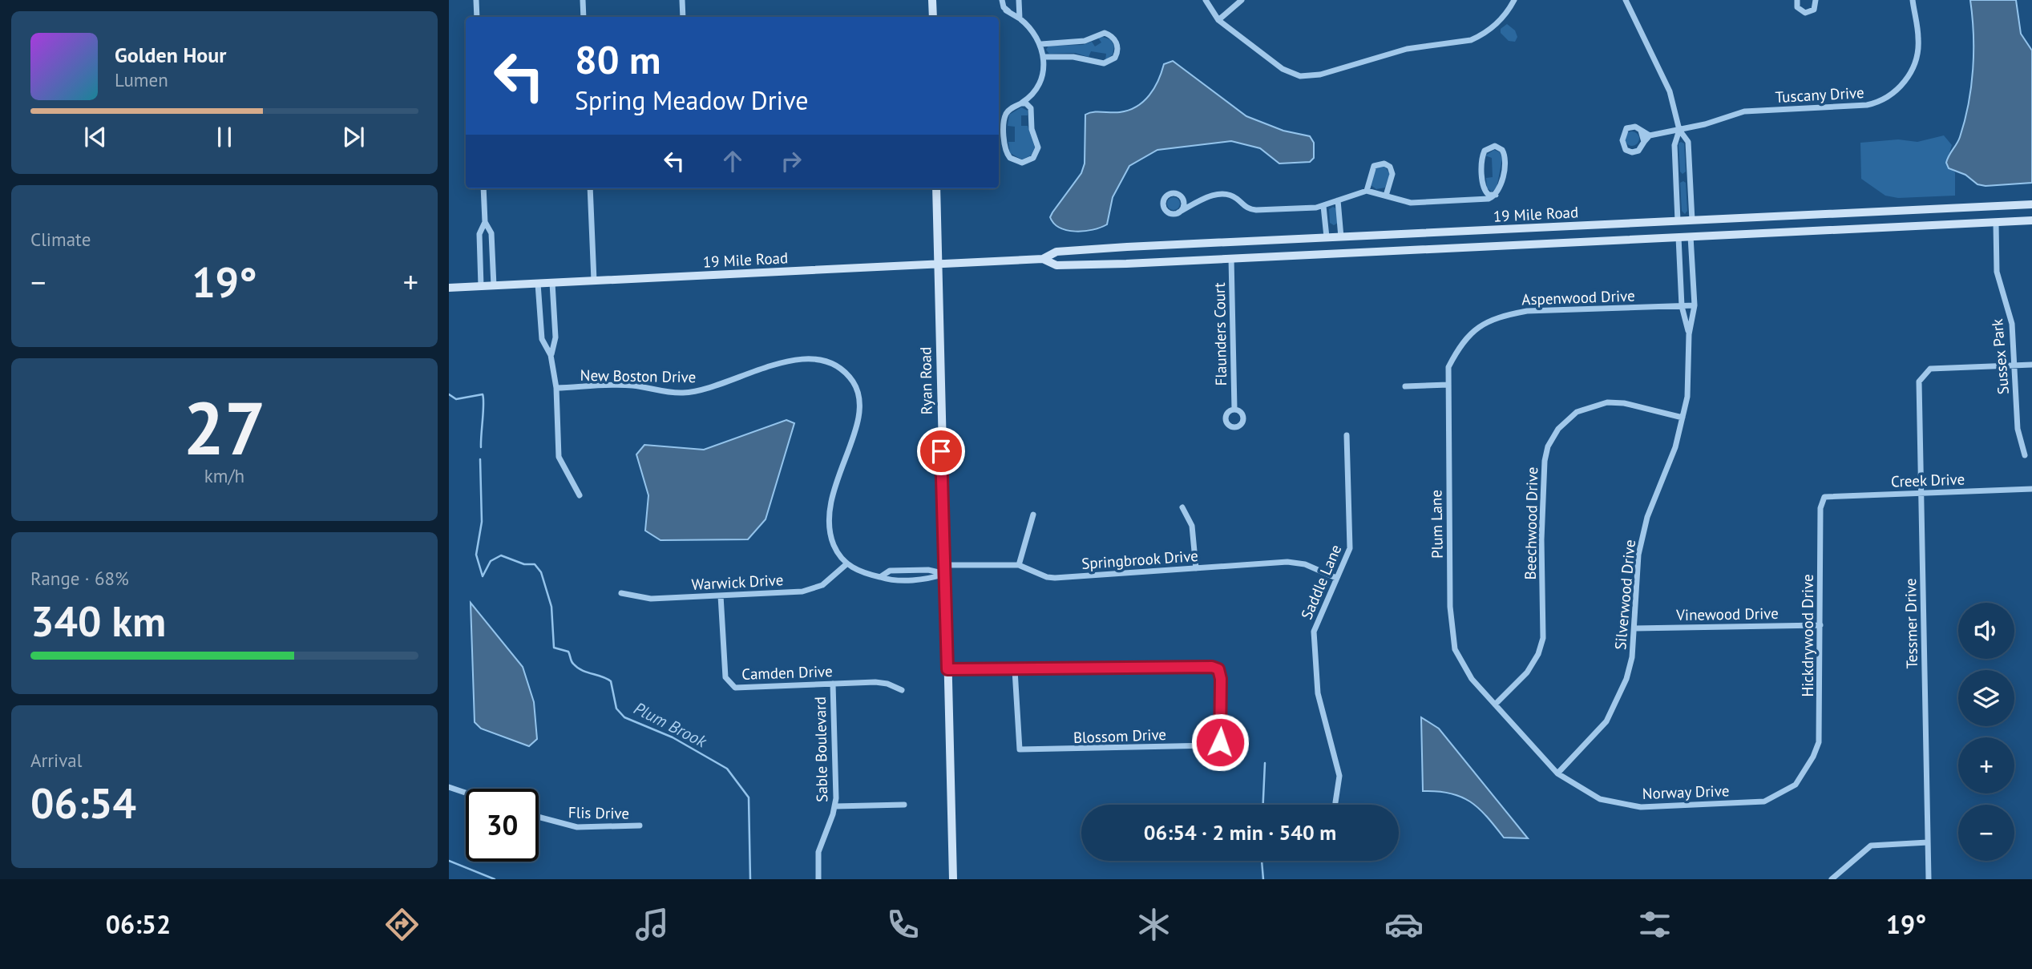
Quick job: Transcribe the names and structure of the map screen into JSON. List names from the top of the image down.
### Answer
{
  "streets": {
    "main road": ["19 Mile Road", "Ryan Road"],
    "street": [
      "Tuscany Drive",
      "Aspenwood Drive",
      "Flaunders Court",
      "Sussex Park",
      "New Boston Drive",
      "Creek Drive",
      "Beechwood Drive",
      "Plum Lane",
      "Springbrook Drive",
      "Warwick Drive",
      "Saddle Lane",
      "Silverwood Drive",
      "Vinewood Drive",
      "Tessmer Drive",
      "Hickdrywood Drive",
      "Camden Drive",
      "Blossom Drive",
      "Sable Boulevard",
      "Norway Drive",
      "Flis Drive"
    ]
  },
  "crossings": [
    ["19 Mile Road", "Flaunders Court"],
    ["19 Mile Road", "Sussex Park"],
    ["19 Mile Road", "Ryan Road"],
    ["19 Mile Road", "Silverwood Drive"],
    ["Aspenwood Drive", "Plum Lane"],
    ["Aspenwood Drive", "Silverwood Drive"],
    ["Sussex Park", "Tessmer Drive"],
    ["New Boston Drive", "Springbrook Drive"],
    ["New Boston Drive", "Warwick Drive"],
    ["Ryan Road", "Springbrook Drive"],
    ["Creek Drive", "Tessmer Drive"],
    ["Creek Drive", "Hickdrywood Drive"],
    ["Beechwood Drive", "Plum Lane"],
    ["Beechwood Drive", "Silverwood Drive"],
    ["Beechwood Drive", "Norway Drive"],
    ["Plum Lane", "Norway Drive"],
    ["Springbrook Drive", "Warwick Drive"],
    ["Springbrook Drive", "Saddle Lane"],
    ["Warwick Drive", "Camden Drive"],
    ["Silverwood Drive", "Vinewood Drive"],
    ["Silverwood Drive", "Norway Drive"],
    ["Vinewood Drive", "Hickdrywood Drive"],
    ["Hickdrywood Drive", "Norway Drive"],
    ["Camden Drive", "Sable Boulevard"]
  ],
  "water": ["Plum Brook"],
  "page": {
    "turn": ["80 m", "Spring Meadow Drive"],
    "song": ["Golden Hour", "Lumen"],
    "tile": [
      "Climate",
      ["27", "km/h"],
      ["Range · 68%", "340 km"],
      ["Arrival", "06:54"]
    ],
    "heat": ["−", "19°", "+"],
    "map_buttons": ["+", "−"],
    "limit": "30",
    "trip": "06:54 · 2 min · 540 m",
    "tabs": ["06:52", "19°"]
  }
}
